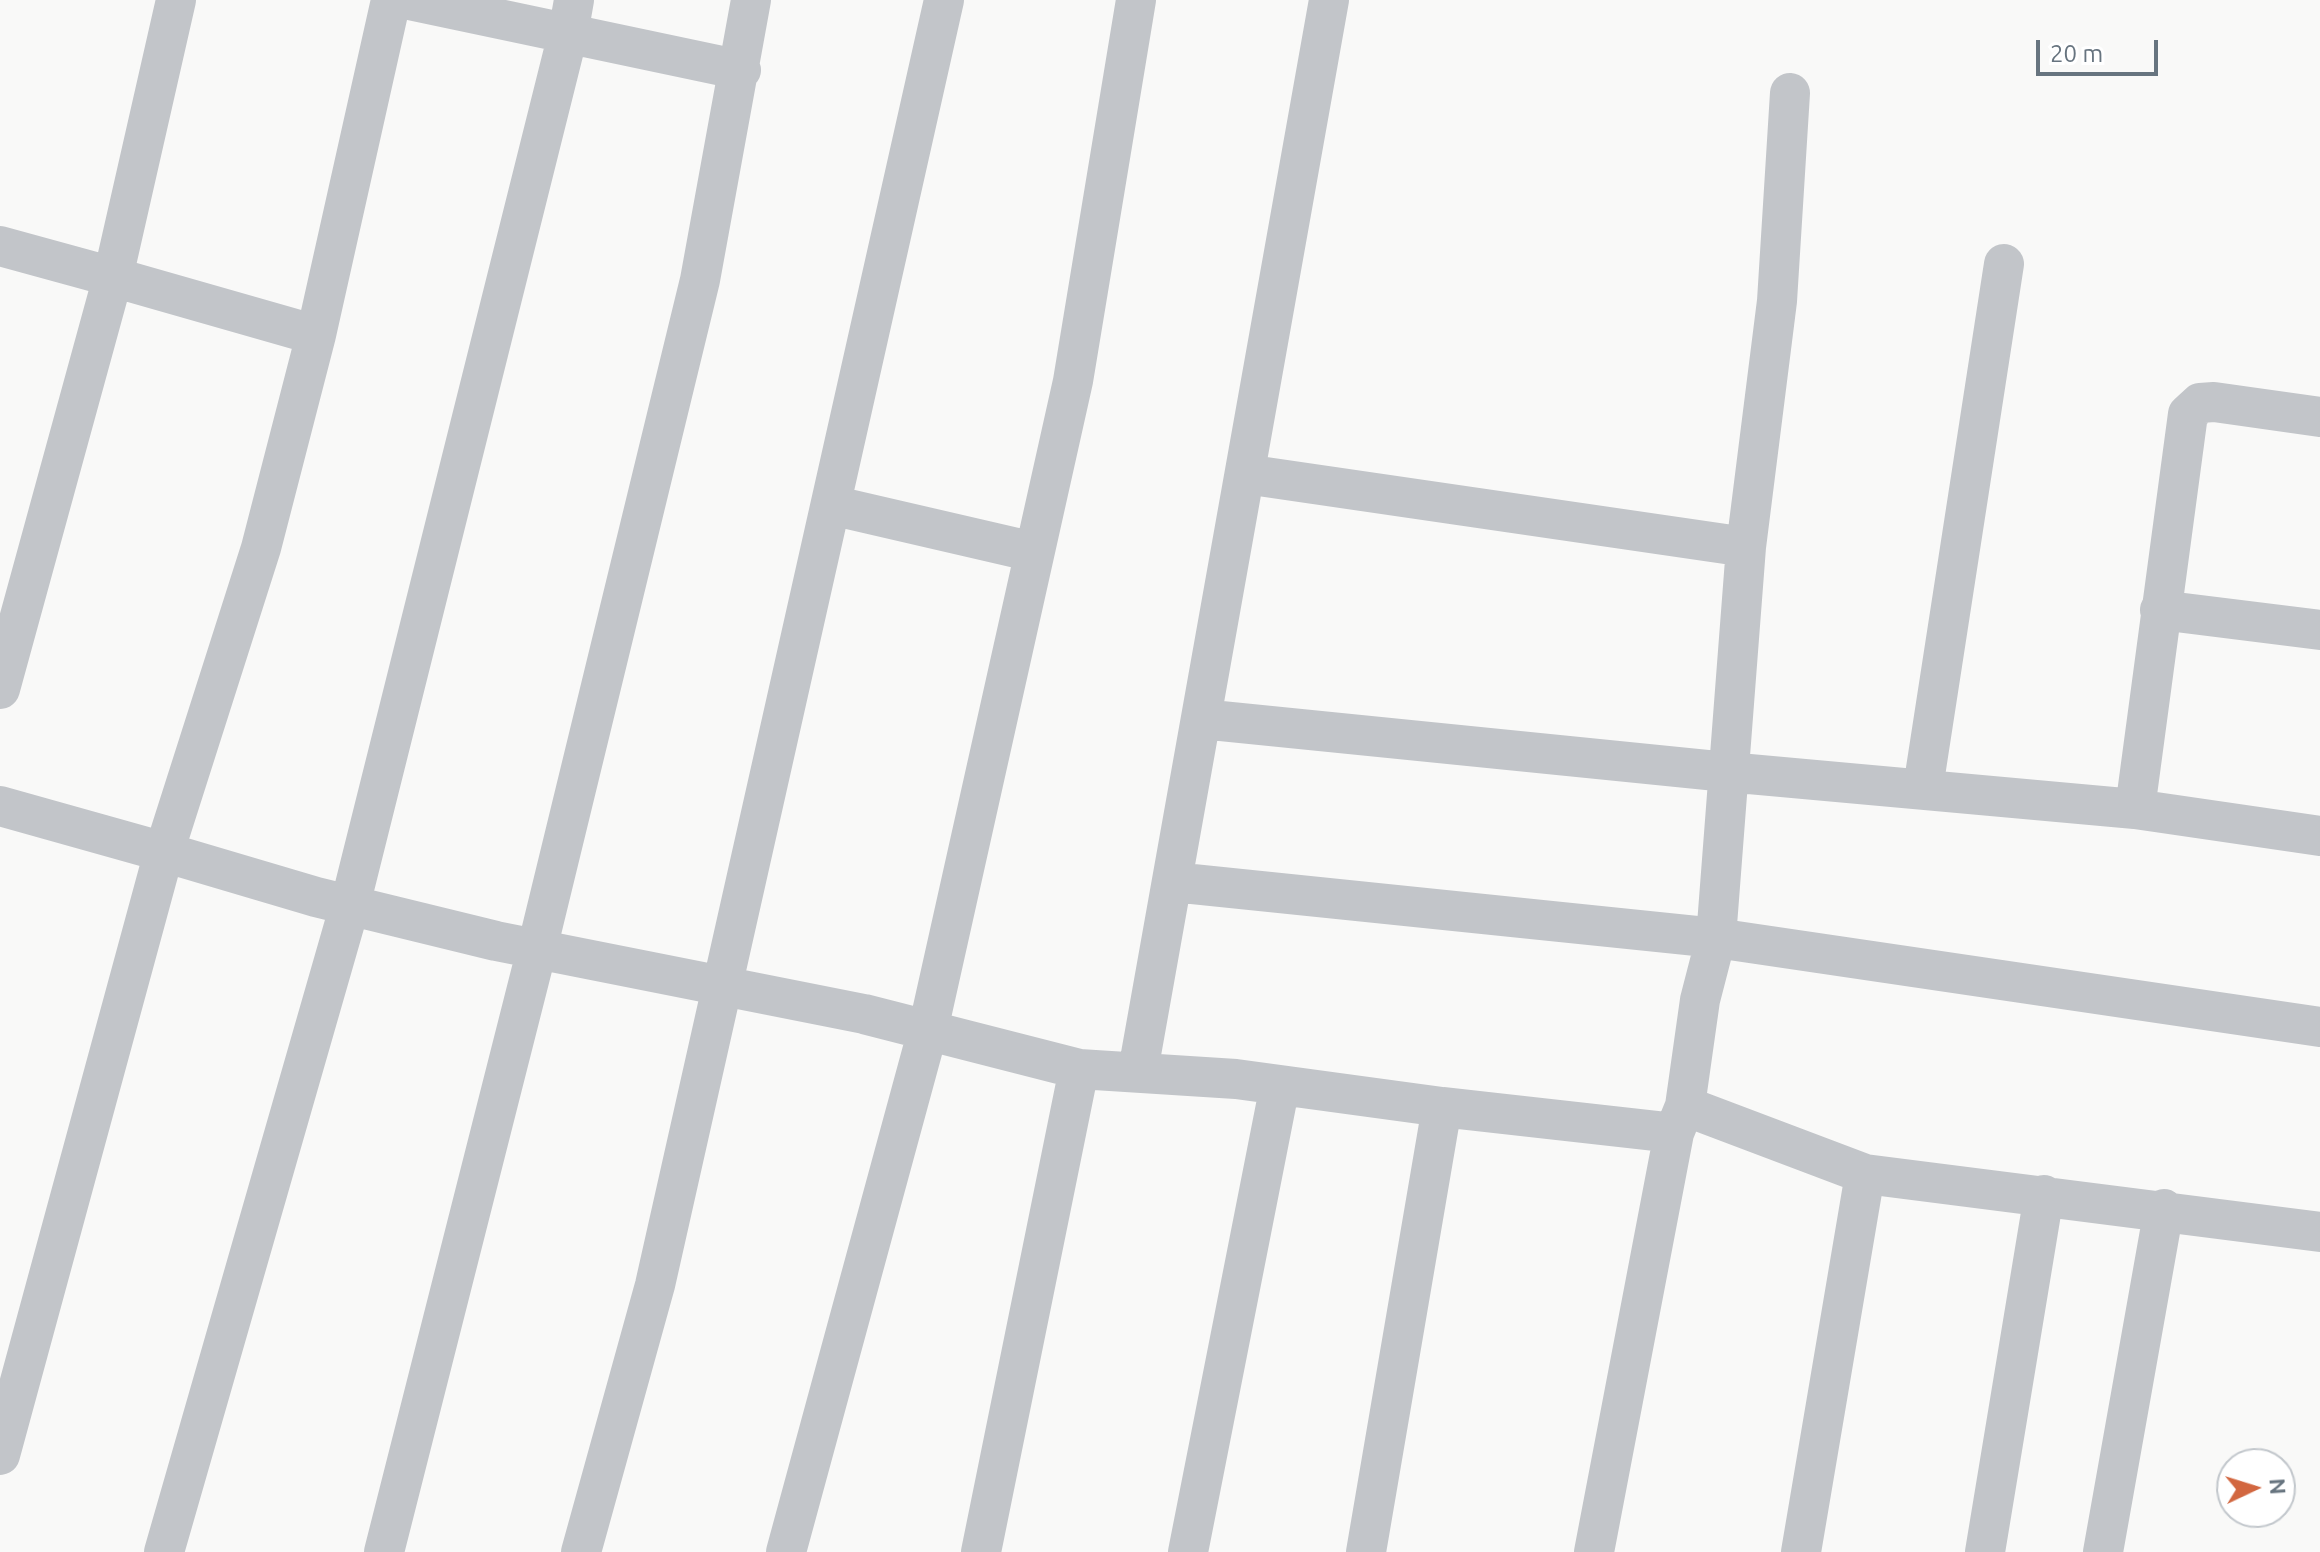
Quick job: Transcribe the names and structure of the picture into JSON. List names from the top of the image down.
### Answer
{
  "scale_bar": "20 m",
  "north": "right"
}
